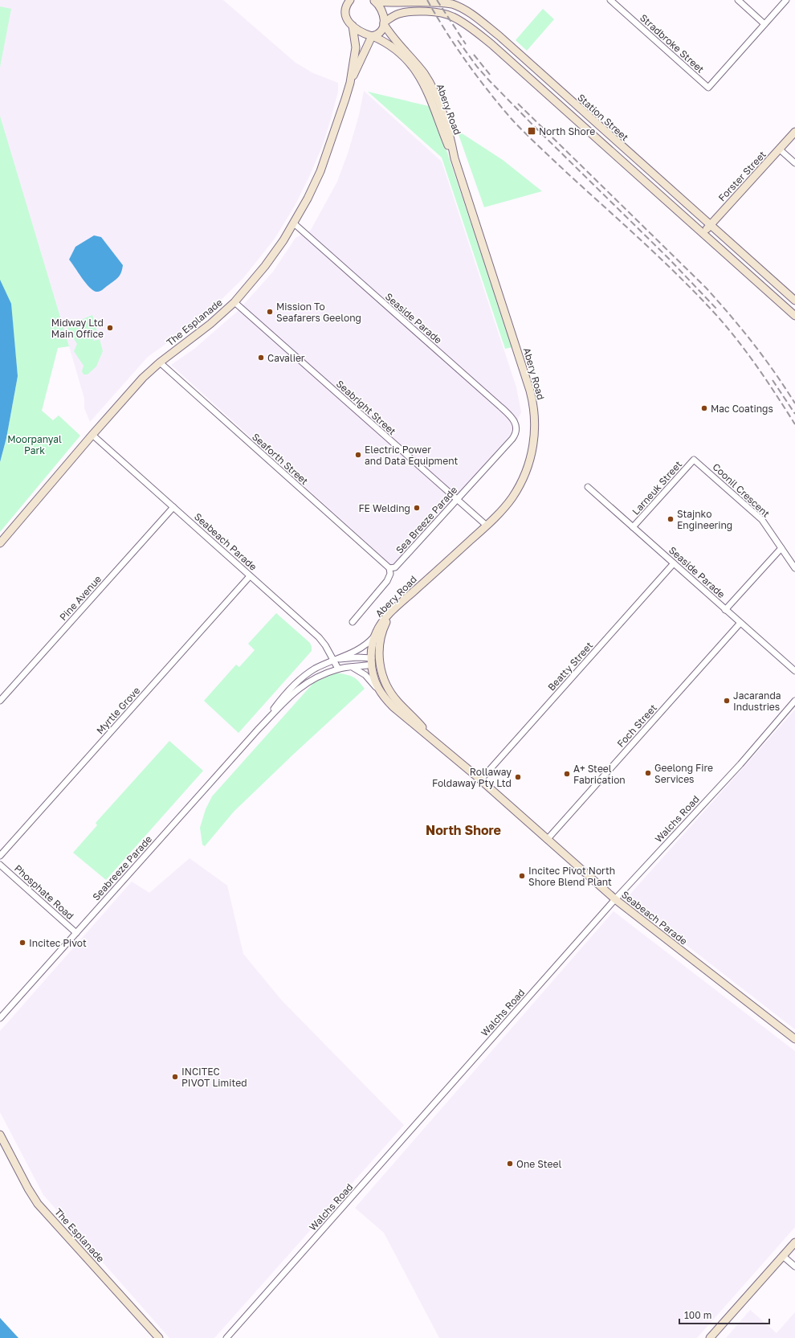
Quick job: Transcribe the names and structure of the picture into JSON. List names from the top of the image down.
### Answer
{
  "streets": {
    "main road": [
      "Abery Road",
      "Station Street",
      "Forster Street",
      "The Esplanade",
      "Seabeach Parade"
    ],
    "street": [
      "Stradbroke Street",
      "Seaside Parade",
      "Seabright Street",
      "Seaforth Street",
      "Larneuk Street",
      "Coonil Crescent",
      "Sea Breeze Parade",
      "Pine Avenue",
      "Beatty Street",
      "Myrtle Grove",
      "Foch Street",
      "Walchs Road",
      "Seabreeze Parade",
      "Phosphate Road"
    ]
  },
  "crossings": [
    ["Abery Road", "Station Street"],
    ["Abery Road", "The Esplanade"],
    ["Abery Road", "Seabright Street"],
    ["Abery Road", "Seabeach Parade"],
    ["Abery Road", "Seabreeze Parade"],
    ["Station Street", "Forster Street"],
    ["Station Street", "The Esplanade"],
    ["Seaside Parade", "The Esplanade"],
    ["Seaside Parade", "Larneuk Street"],
    ["Seaside Parade", "Sea Breeze Parade"],
    ["Seaside Parade", "Beatty Street"],
    ["Seaside Parade", "Foch Street"],
    ["The Esplanade", "Seabright Street"],
    ["The Esplanade", "Seaforth Street"],
    ["The Esplanade", "Seabeach Parade"],
    ["Seabright Street", "Sea Breeze Parade"],
    ["Seaforth Street", "Sea Breeze Parade"],
    ["Larneuk Street", "Coonil Crescent"],
    ["Seabeach Parade", "Pine Avenue"],
    ["Seabeach Parade", "Beatty Street"],
    ["Seabeach Parade", "Myrtle Grove"],
    ["Seabeach Parade", "Foch Street"],
    ["Seabeach Parade", "Walchs Road"],
    ["Seabeach Parade", "Seabreeze Parade"],
    ["Seabreeze Parade", "Phosphate Road"]
  ],
  "districts": ["North Shore"],
  "parks": ["Moorpanyal Park"],
  "places": {
    "transit": ["North Shore"],
    "other": [
      "Mission To Seafarers Geelong",
      "Midway Ltd Main Office",
      "Cavalier",
      "Mac Coatings",
      "Electric Power and Data Equipment",
      "FE Welding",
      "Stajnko Engineering",
      "Jacaranda Industries",
      "Geelong Fire Services",
      "A+ Steel Fabrication",
      "Rollaway Foldaway Pty Ltd",
      "Incitec Pivot North Shore Blend Plant",
      "Incitec Pivot",
      "INCITEC PIVOT Limited",
      "One Steel"
    ]
  },
  "scale_bar": "100 m"
}
